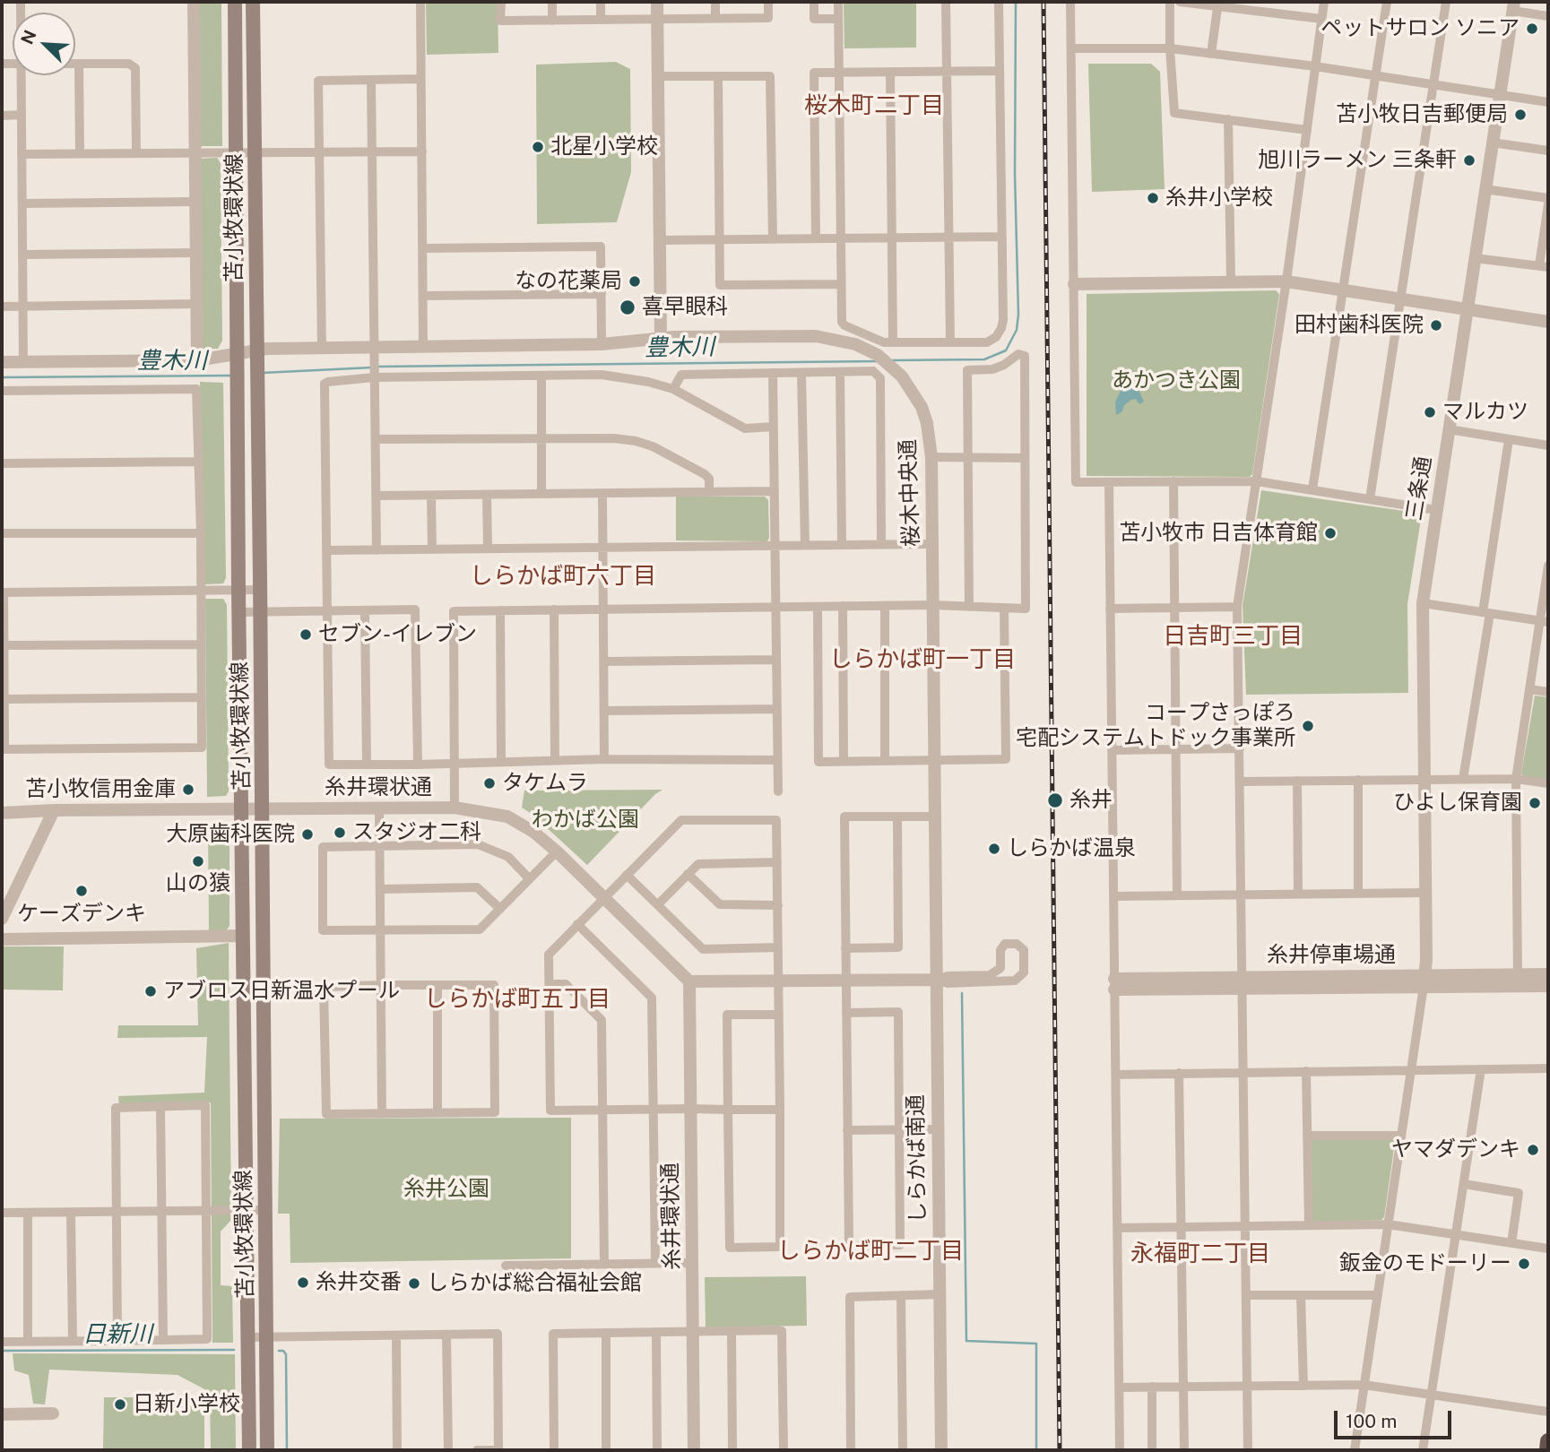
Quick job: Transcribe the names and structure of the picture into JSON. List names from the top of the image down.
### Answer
{
  "streets": {
    "main road": ["苫小牧環状線"],
    "street": [
      "三条通",
      "桜木中央通",
      "糸井環状通",
      "糸井停車場通",
      "しらかば南通"
    ]
  },
  "crossings": [
    ["苫小牧環状線", "桜木中央通"],
    ["苫小牧環状線", "糸井環状通"],
    ["三条通", "糸井停車場通"],
    ["桜木中央通", "しらかば南通"]
  ],
  "districts": [
    "桜木町二丁目",
    "しらかば町六丁目",
    "日吉町三丁目",
    "しらかば町一丁目",
    "しらかば町五丁目",
    "しらかば町二丁目",
    "永福町二丁目"
  ],
  "water": ["豊木川", "日新川"],
  "parks": ["あかつき公園", "わかば公園", "糸井公園"],
  "places": [
    "ペットサロン ソニア",
    "苫小牧日吉郵便局",
    "北星小学校",
    "旭川ラーメン 三条軒",
    "糸井小学校",
    "なの花薬局",
    "喜早眼科",
    "田村歯科医院",
    "マルカツ",
    "苫小牧市 日吉体育館",
    "セブン-イレブン",
    "コープさっぽろ 宅配システムトドック事業所",
    "タケムラ",
    "苫小牧信用金庫",
    "糸井",
    "ひよし保育園",
    "スタジオ二科",
    "大原歯科医院",
    "しらかば温泉",
    "山の猿",
    "ケーズデンキ",
    "アブロス日新温水プール",
    "ヤマダデンキ",
    "鈑金のモドーリー",
    "糸井交番",
    "しらかば総合福祉会館",
    "日新小学校"
  ],
  "scale_bar": "100 m",
  "north": "top left"
}
